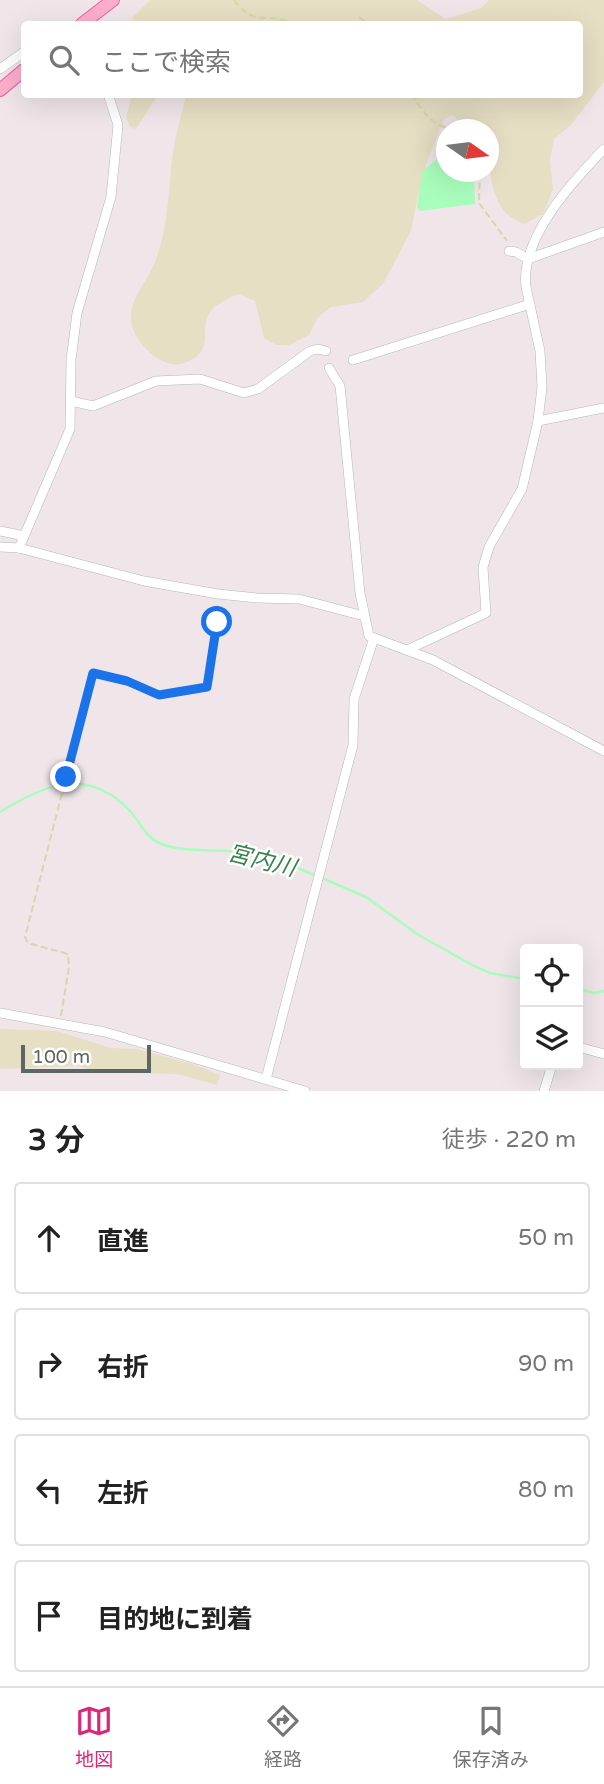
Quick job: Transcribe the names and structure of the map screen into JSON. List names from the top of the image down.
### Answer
{
  "water": ["宮内川"],
  "scale_bar": "100 m",
  "north": "right",
  "page": {
    "search": "ここで検索",
    "scale": "100 m",
    "heading": ["3 分", "徒歩 · 220 m"],
    "list": [
      ["直進", "50 m"],
      ["右折", "90 m"],
      ["左折", "80 m"],
      "目的地に到着"
    ],
    "nav": ["地図", "経路", "保存済み"]
  }
}
